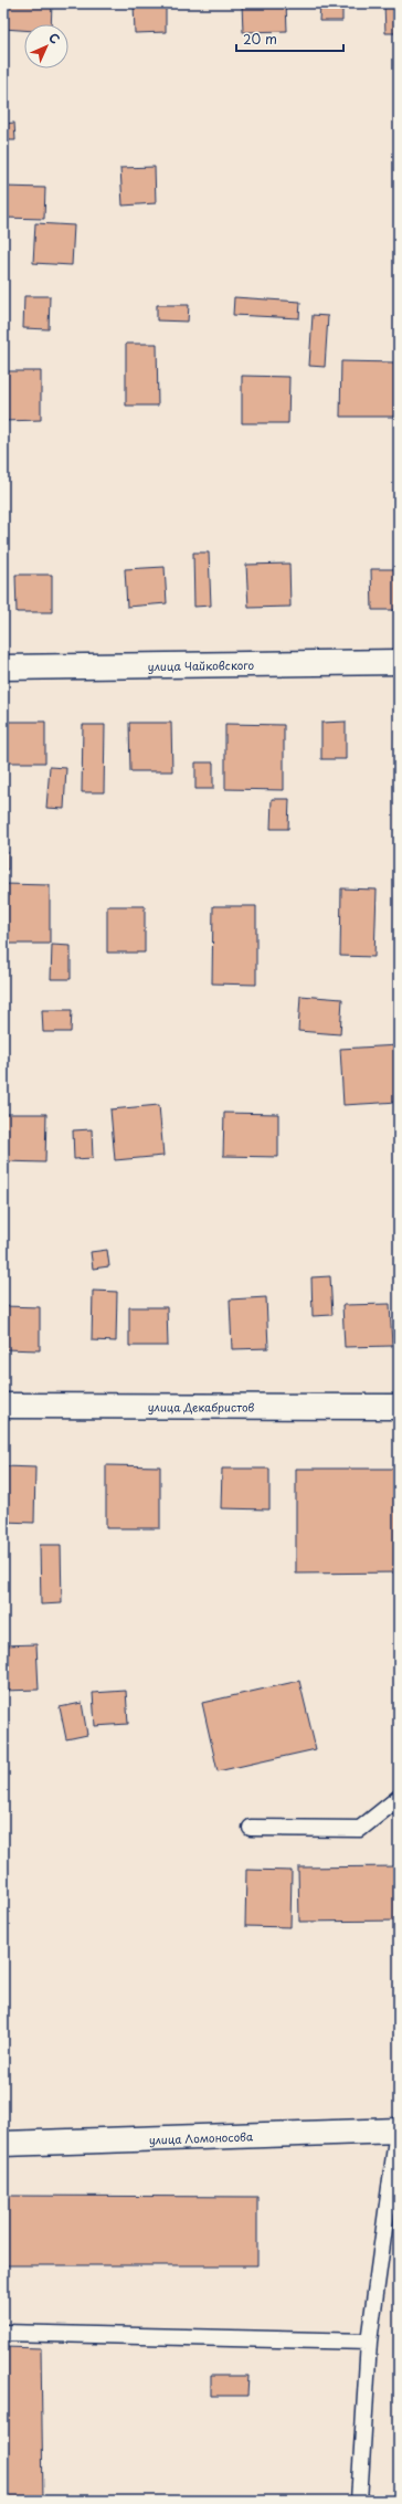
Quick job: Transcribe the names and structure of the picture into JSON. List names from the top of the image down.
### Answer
{
  "streets": {
    "street": ["улица Чайковского", "улица Декабристов", "улица Ломоносова"]
  },
  "scale_bar": "20 m",
  "north": "top right"
}
